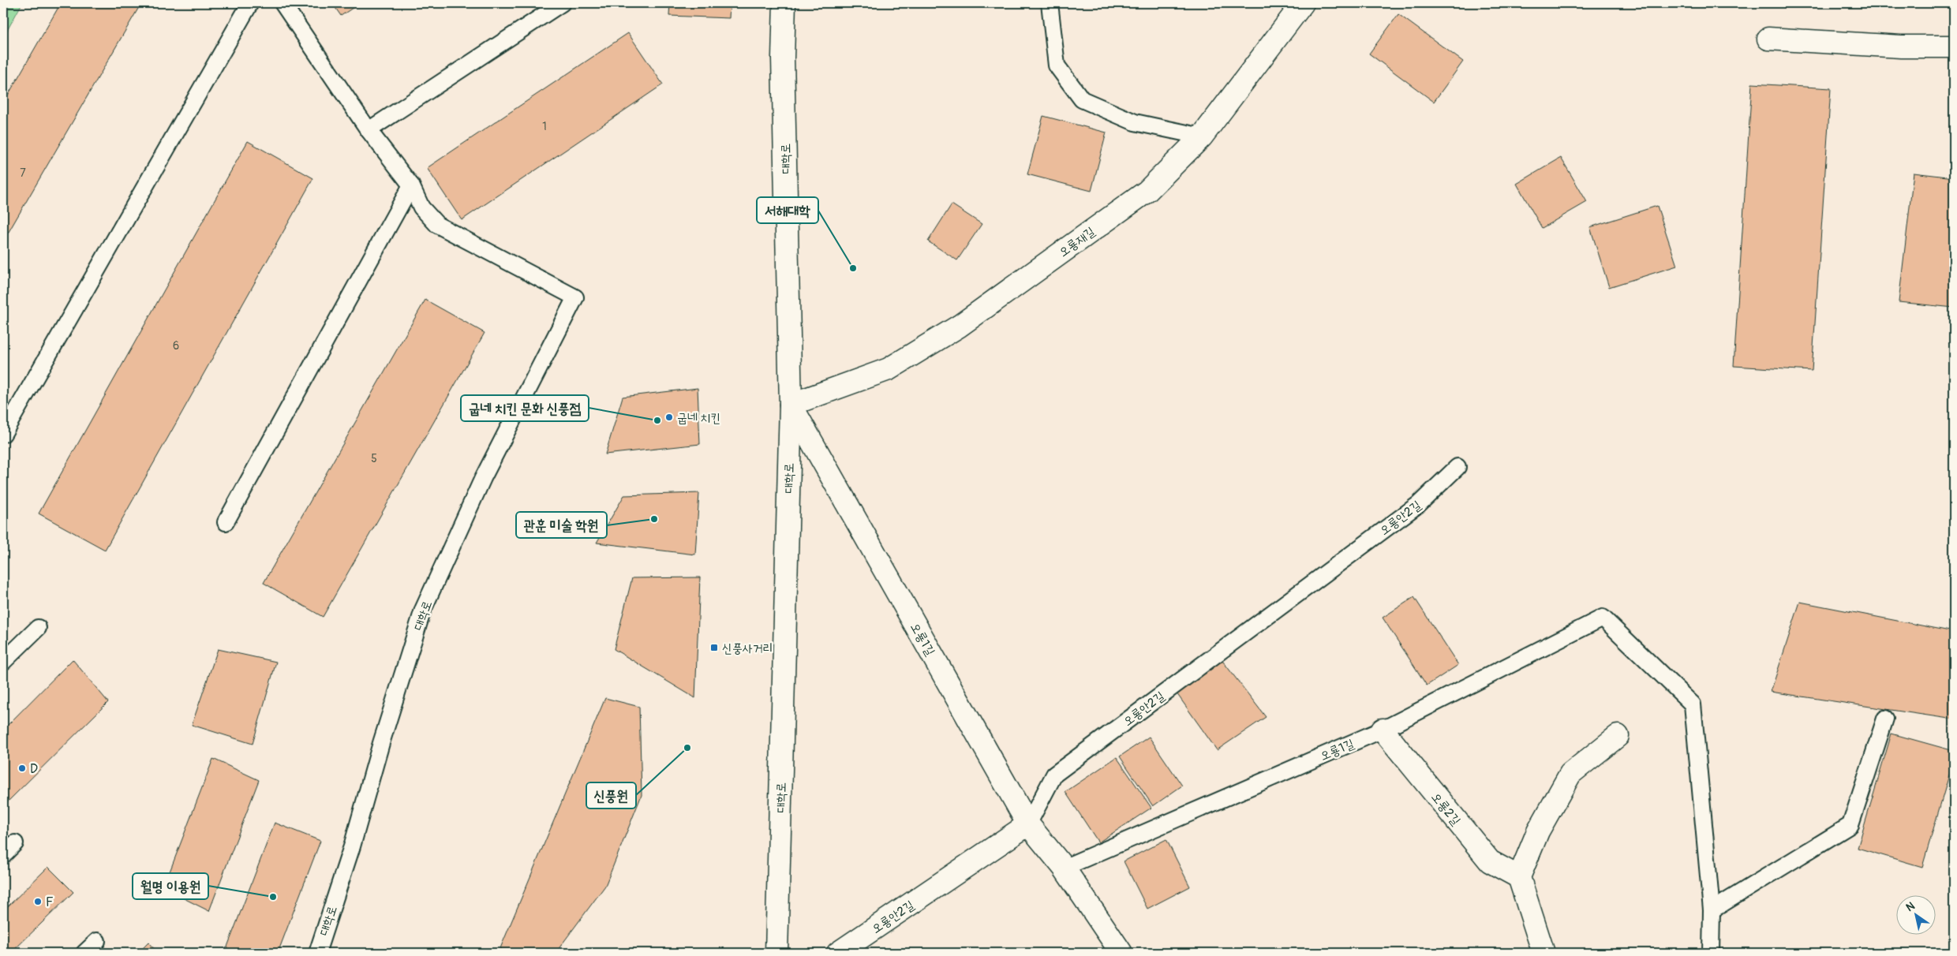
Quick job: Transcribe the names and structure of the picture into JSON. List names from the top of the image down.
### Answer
{
  "streets": {
    "street": [
      "대학로",
      "오룡재길",
      "오룡안2길",
      "오룡1길",
      "오룡2길"
    ]
  },
  "crossings": [
    ["대학로", "오룡재길"],
    ["대학로", "오룡1길"],
    ["오룡재길", "오룡1길"],
    ["오룡안2길", "오룡1길"],
    ["오룡1길", "오룡2길"]
  ],
  "places": {
    "other": [
      "서해대학",
      "굽네 치킨",
      "굽네 치킨 문화 신풍점",
      "관훈 미술 학원",
      "신풍원",
      "D",
      "월명 이용원",
      "F"
    ],
    "transit": ["신풍사거리"]
  },
  "house_numbers": [
    "1",
    "7",
    "6",
    "5"
  ],
  "north": "top left"
}
